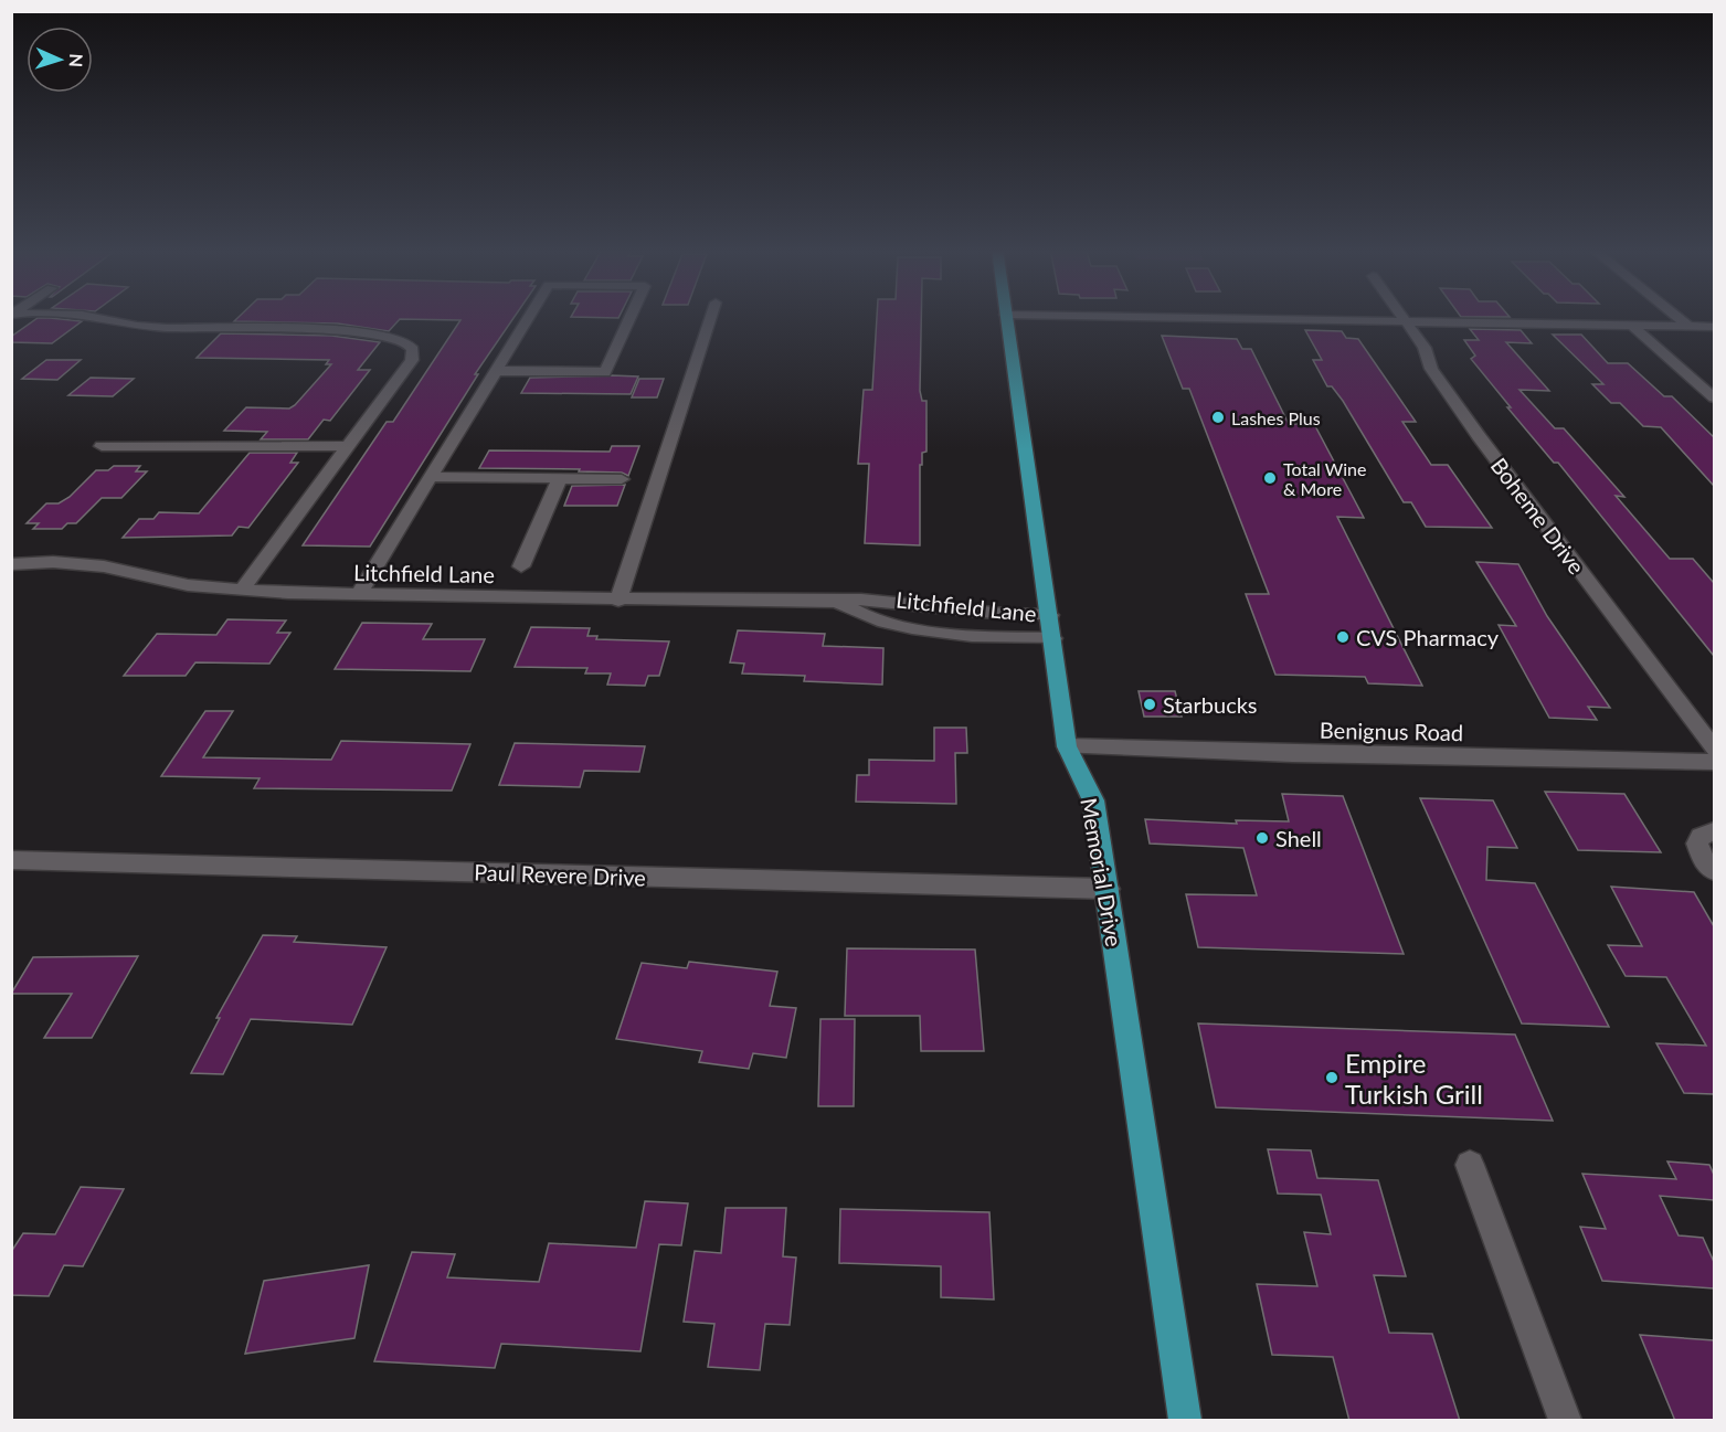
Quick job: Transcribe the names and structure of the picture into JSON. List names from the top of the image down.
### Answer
{
  "streets": {
    "main road": ["Memorial Drive"],
    "street": [
      "Boheme Drive",
      "Litchfield Lane",
      "Benignus Road",
      "Paul Revere Drive"
    ]
  },
  "crossings": [
    ["Litchfield Lane", "Memorial Drive"],
    ["Benignus Road", "Memorial Drive"],
    ["Memorial Drive", "Paul Revere Drive"]
  ],
  "places": [
    "Lashes Plus",
    "Total Wine & More",
    "CVS Pharmacy",
    "Starbucks",
    "Shell",
    "Empire Turkish Grill"
  ],
  "north": "right"
}
